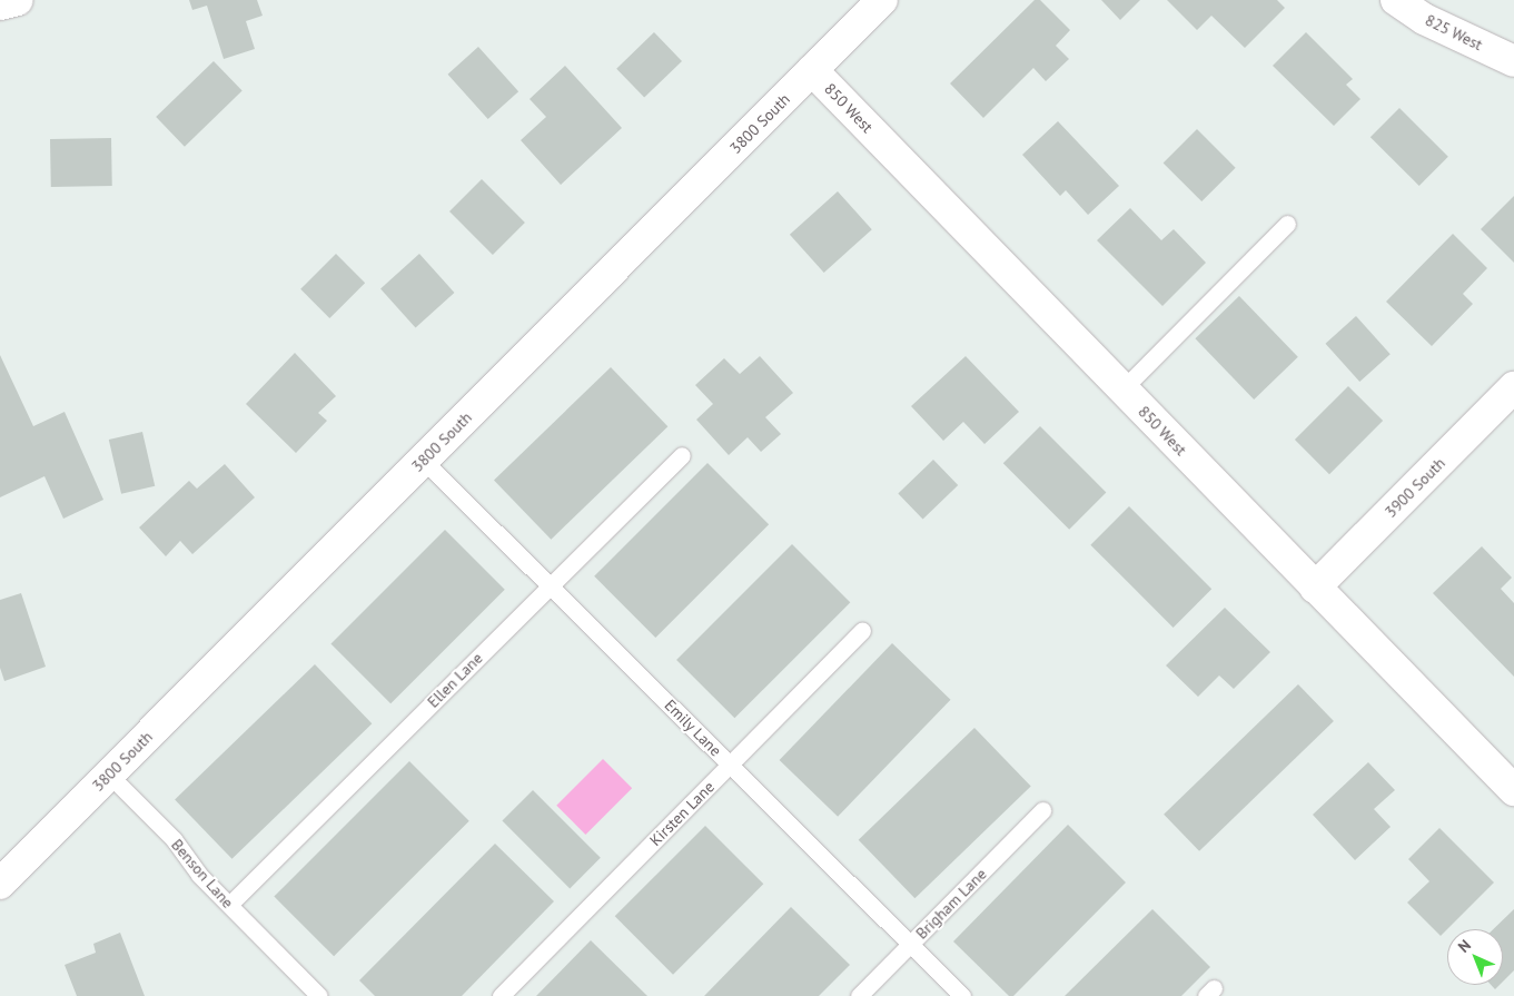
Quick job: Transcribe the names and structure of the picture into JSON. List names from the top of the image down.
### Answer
{
  "streets": {
    "street": [
      "825 West",
      "850 West",
      "3800 South",
      "3900 South"
    ],
    "lane": [
      "Ellen Lane",
      "Emily Lane",
      "Kirsten Lane",
      "Benson Lane",
      "Brigham Lane"
    ]
  },
  "crossings": [
    ["850 West", "3800 South"],
    ["850 West", "3900 South"],
    ["3800 South", "Emily Lane"],
    ["3800 South", "Benson Lane"],
    ["Ellen Lane", "Emily Lane"],
    ["Ellen Lane", "Benson Lane"],
    ["Emily Lane", "Kirsten Lane"],
    ["Emily Lane", "Brigham Lane"]
  ],
  "north": "top left"
}
